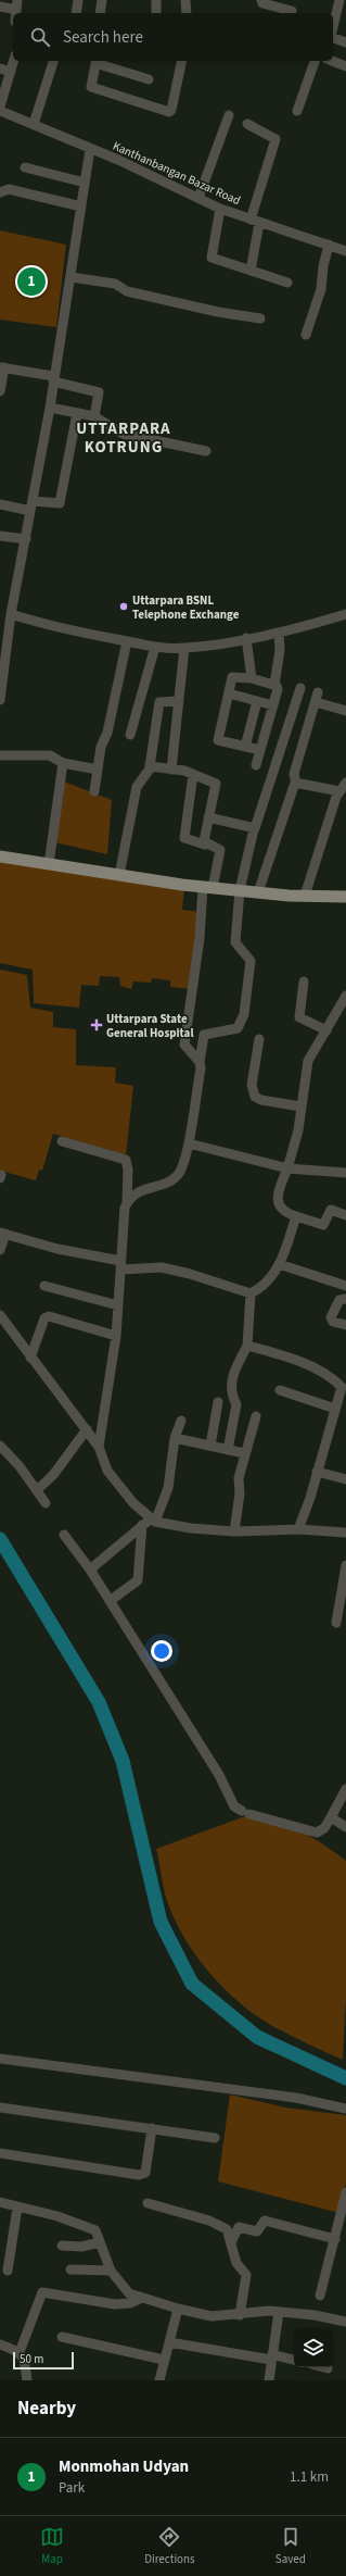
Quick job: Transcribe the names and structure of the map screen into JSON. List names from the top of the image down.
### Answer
{
  "streets": {
    "street": ["Kanthanbangan Bazar Road"]
  },
  "districts": ["UTTARPARA KOTRUNG"],
  "places": {
    "other": ["Uttarpara BSNL Telephone Exchange"],
    "health": ["Uttarpara State General Hospital"]
  },
  "scale_bar": "50 m",
  "page": {
    "search": "Search here",
    "pins": "1",
    "scale": "50 m",
    "heading": "Nearby",
    "list": [
      {
        "mark": "1",
        "name": "Monmohan Udyan",
        "note": "Park",
        "value": "1.1 km"
      }
    ],
    "nav": ["Map", "Directions", "Saved"]
  }
}
